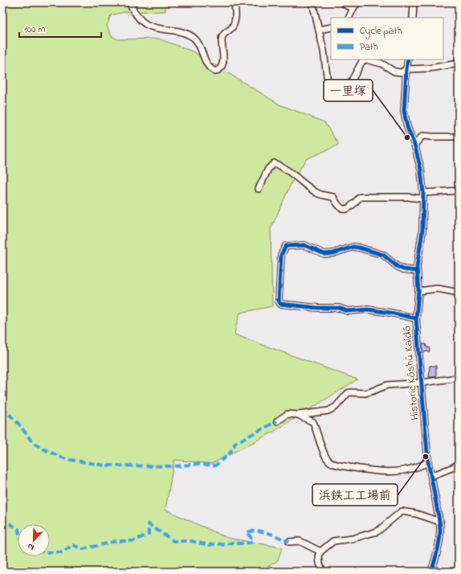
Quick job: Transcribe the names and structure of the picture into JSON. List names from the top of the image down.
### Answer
{
  "streets": {
    "street": ["Historic Kōshū Kaidō"]
  },
  "places": ["一里塚", "浜鉄工工場前"],
  "legend": ["Cycle path", "Path"],
  "scale_bar": "100 m",
  "north": "bottom left"
}
